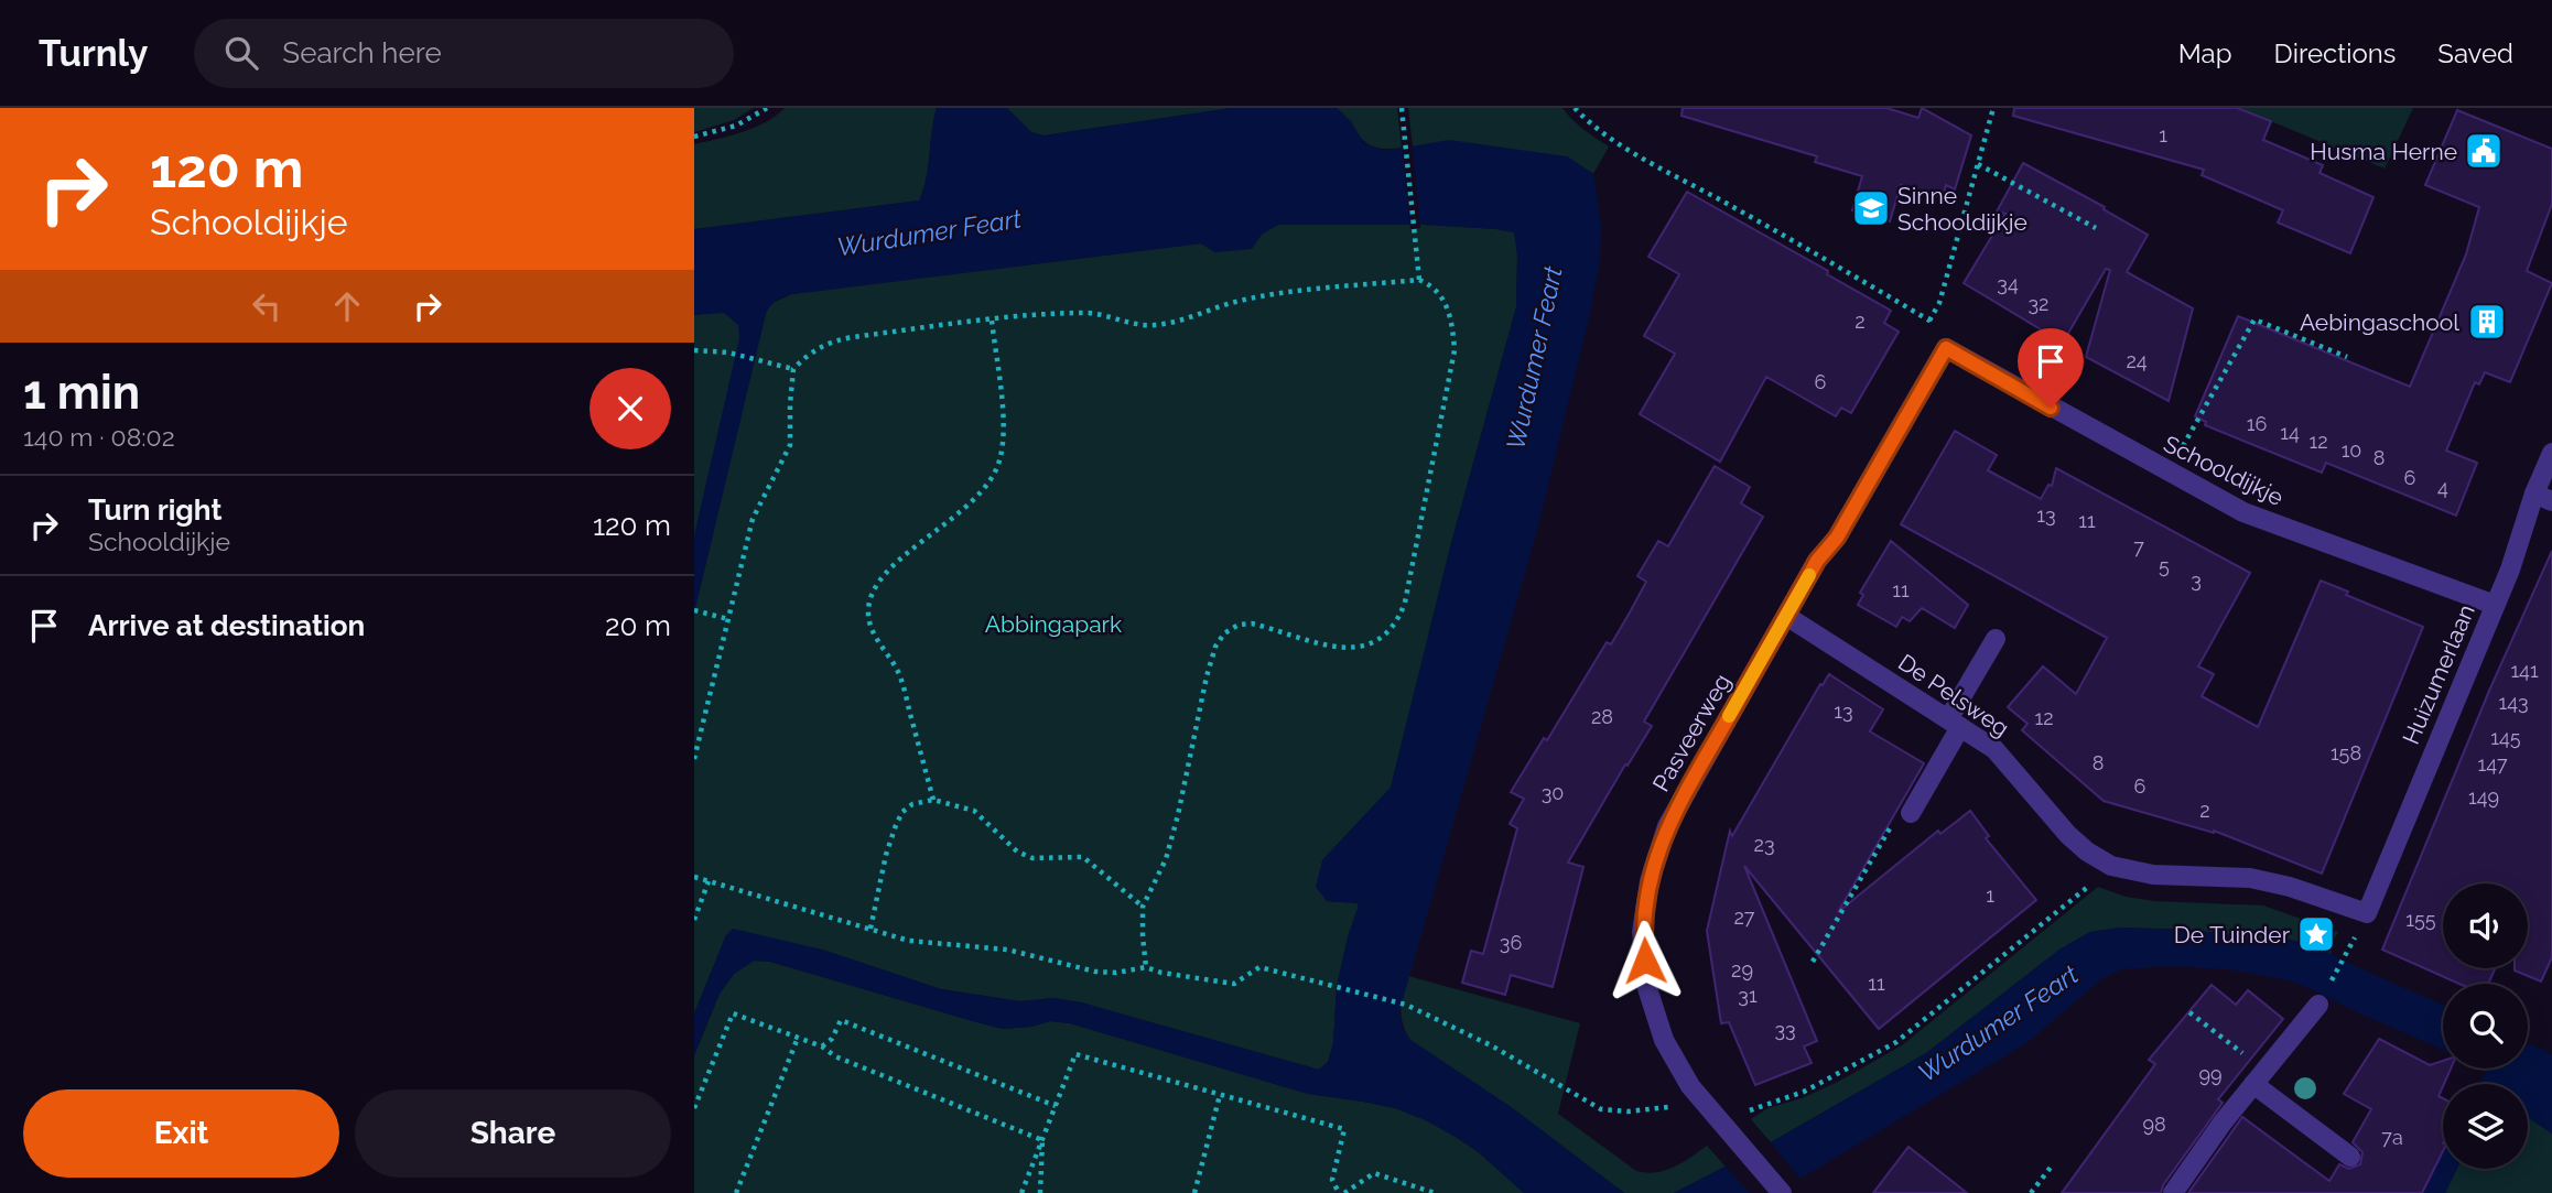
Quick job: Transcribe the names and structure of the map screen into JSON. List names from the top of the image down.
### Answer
{
  "streets": {
    "street": [
      "Schooldijkje",
      "Huizumerlaan",
      "De Pelsweg",
      "Pasveerweg"
    ]
  },
  "crossings": [
    ["Schooldijkje", "Huizumerlaan"],
    ["Schooldijkje", "Pasveerweg"],
    ["Huizumerlaan", "De Pelsweg"],
    ["De Pelsweg", "Pasveerweg"]
  ],
  "water": ["Wurdumer Feart"],
  "parks": ["Abbingapark"],
  "places": {
    "public building": ["Husma Herne"],
    "school or university": ["Sinne Schooldijkje"],
    "building": ["Aebingaschool"],
    "place": ["De Tuinder"]
  },
  "house_numbers": [
    "1",
    "34",
    "32",
    "2",
    "24",
    "6",
    "16",
    "14",
    "12",
    "10",
    "8",
    "6",
    "4",
    "13",
    "11",
    "7",
    "5",
    "3",
    "11",
    "141",
    "143",
    "13",
    "28",
    "12",
    "145",
    "158",
    "8",
    "147",
    "6",
    "30",
    "149",
    "2",
    "23",
    "1",
    "27",
    "155",
    "36",
    "29",
    "11",
    "31",
    "33",
    "99",
    "98",
    "7a"
  ],
  "page": {
    "header": "Turnly",
    "search": "Search here",
    "nav": ["Map", "Directions", "Saved"],
    "turn": ["120 m", "Schooldijkje"],
    "heading": ["1 min", "140 m · 08:02"],
    "list": [
      {
        "name": "Turn right",
        "note": "Schooldijkje",
        "value": "120 m"
      },
      {
        "name": "Arrive at destination",
        "value": "20 m"
      }
    ],
    "buttons": ["Exit", "Share"]
  }
}
